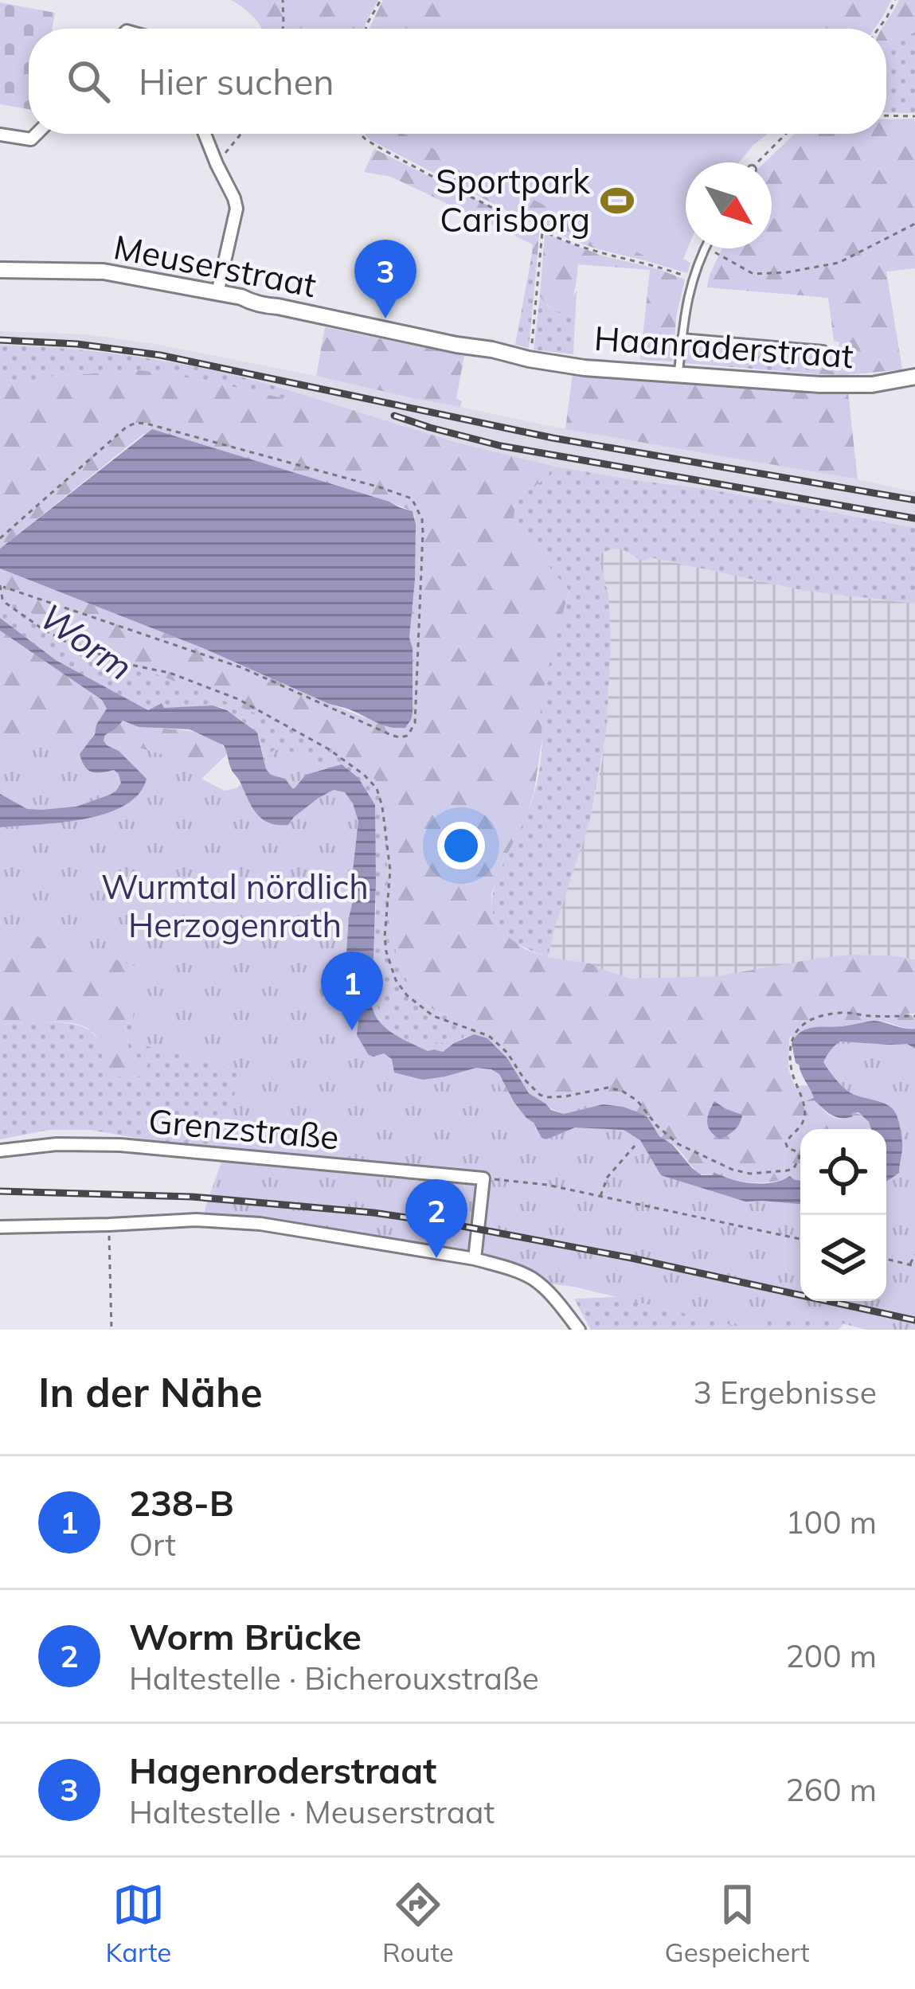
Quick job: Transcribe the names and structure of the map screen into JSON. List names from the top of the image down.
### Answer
{
  "streets": {
    "street": ["Meuserstraat", "Haanraderstraat", "Grenzstraße"]
  },
  "crossings": [
    ["Meuserstraat", "Haanraderstraat"]
  ],
  "water": ["Worm"],
  "parks": ["Wurmtal nördlich Herzogenrath"],
  "places": {
    "sports": ["Sportpark Carisborg"]
  },
  "north": "bottom right",
  "page": {
    "search": "Hier suchen",
    "pins": ["3", "1", "2"],
    "heading": ["In der Nähe", "3 Ergebnisse"],
    "list": [
      {
        "mark": "1",
        "name": "238-B",
        "note": "Ort",
        "value": "100 m"
      },
      {
        "mark": "2",
        "name": "Worm Brücke",
        "note": "Haltestelle · Bicherouxstraße",
        "value": "200 m"
      },
      {
        "mark": "3",
        "name": "Hagenroderstraat",
        "note": "Haltestelle · Meuserstraat",
        "value": "260 m"
      }
    ],
    "nav": ["Karte", "Route", "Gespeichert"]
  }
}
